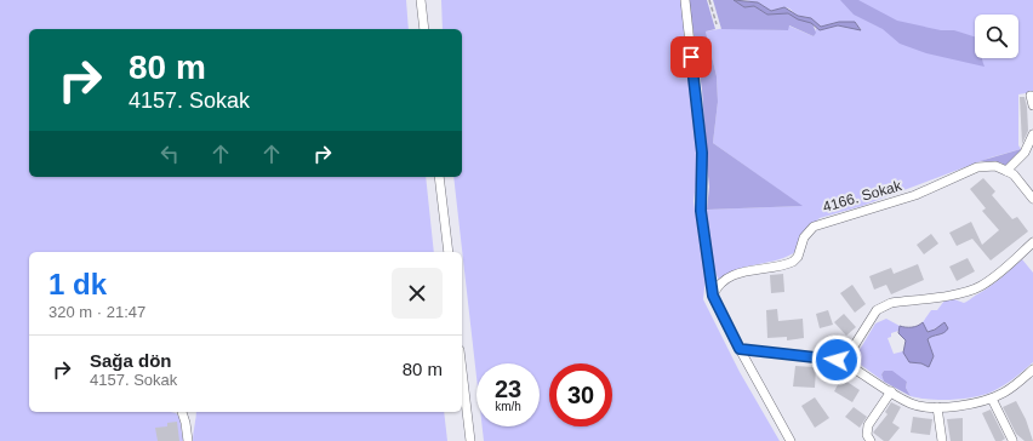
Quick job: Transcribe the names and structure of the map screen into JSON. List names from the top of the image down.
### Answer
{
  "streets": {
    "street": ["4166. Sokak"]
  },
  "page": {
    "turn": ["80 m", "4157. Sokak"],
    "heading": ["1 dk", "320 m · 21:47"],
    "list": [
      {
        "name": "Sağa dön",
        "note": "4157. Sokak",
        "value": "80 m"
      }
    ],
    "speed": "23 km/h",
    "limit": "30"
  }
}
